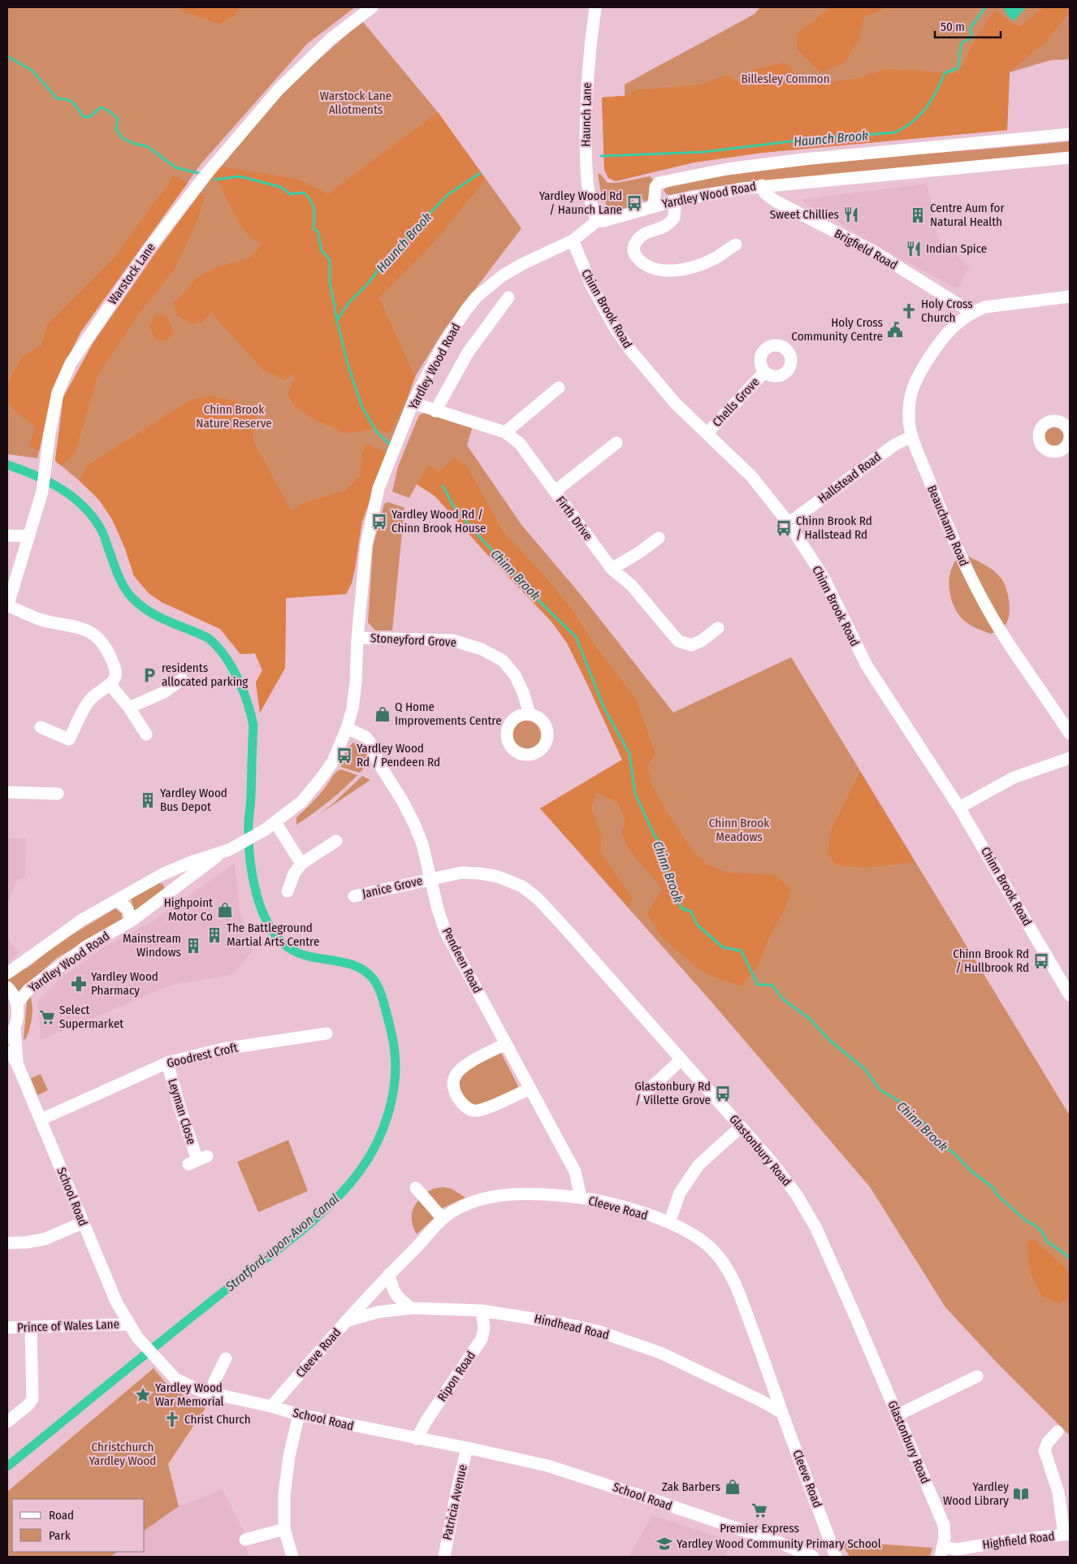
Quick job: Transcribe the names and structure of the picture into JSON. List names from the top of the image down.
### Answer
{
  "streets": {
    "street": [
      "Haunch Lane",
      "Yardley Wood Road",
      "Brigfield Road",
      "Warstock Lane",
      "Chinn Brook Road",
      "Chells Grove",
      "Hallstead Road",
      "Firth Drive",
      "Beauchamp Road",
      "Stoneyford Grove",
      "Janice Grove",
      "Pendeen Road",
      "Goodrest Croft",
      "Leyman Close",
      "Glastonbury Road",
      "School Road",
      "Cleeve Road",
      "Prince of Wales Lane",
      "Hindhead Road",
      "Ripon Road",
      "Patricia Avenue",
      "Highfield Road"
    ]
  },
  "crossings": [
    ["Haunch Lane", "Yardley Wood Road"],
    ["Yardley Wood Road", "Brigfield Road"],
    ["Yardley Wood Road", "Chinn Brook Road"],
    ["Yardley Wood Road", "Firth Drive"],
    ["Yardley Wood Road", "Stoneyford Grove"],
    ["Yardley Wood Road", "Pendeen Road"],
    ["Yardley Wood Road", "School Road"],
    ["Brigfield Road", "Beauchamp Road"],
    ["Chinn Brook Road", "Chells Grove"],
    ["Chinn Brook Road", "Hallstead Road"],
    ["Hallstead Road", "Beauchamp Road"],
    ["Janice Grove", "Pendeen Road"],
    ["Janice Grove", "Glastonbury Road"],
    ["Pendeen Road", "Glastonbury Road"],
    ["Pendeen Road", "Cleeve Road"],
    ["Goodrest Croft", "Leyman Close"],
    ["Goodrest Croft", "School Road"],
    ["Glastonbury Road", "Highfield Road"],
    ["School Road", "Cleeve Road"],
    ["School Road", "Prince of Wales Lane"],
    ["School Road", "Ripon Road"],
    ["School Road", "Patricia Avenue"],
    ["Cleeve Road", "Hindhead Road"],
    ["Hindhead Road", "Ripon Road"]
  ],
  "water": ["Haunch Brook", "Chinn Brook", "Stratford-upon-Avon Canal"],
  "parks": [
    "Billesley Common",
    "Warstock Lane Allotments",
    "Chinn Brook Nature Reserve",
    "Chinn Brook Meadows",
    "Christchurch Yardley Wood"
  ],
  "places": {
    "bus stop": [
      "Yardley Wood Rd / Haunch Lane",
      "Yardley Wood Rd / Chinn Brook House",
      "Chinn Brook Rd / Hallstead Rd",
      "Yardley Wood Rd / Pendeen Rd",
      "Chinn Brook Rd / Hullbrook Rd",
      "Glastonbury Rd / Villette Grove"
    ],
    "restaurant": ["Sweet Chillies", "Indian Spice"],
    "building": [
      "Centre Aum for Natural Health",
      "Yardley Wood Bus Depot",
      "The Battleground Martial Arts Centre",
      "Mainstream Windows"
    ],
    "church": ["Holy Cross Church", "Christ Church"],
    "public building": ["Holy Cross Community Centre"],
    "parking": ["residents allocated parking"],
    "shop": ["Q Home Improvements Centre", "Highpoint Motor Co", "Zak Barbers"],
    "pharmacy": ["Yardley Wood Pharmacy"],
    "supermarket": ["Select Supermarket", "Premier Express"],
    "place": ["Yardley Wood War Memorial"],
    "library": ["Yardley Wood Library"],
    "school or university": ["Yardley Wood Community Primary School"]
  },
  "legend": ["Road", "Park"],
  "scale_bar": "50 m"
}
